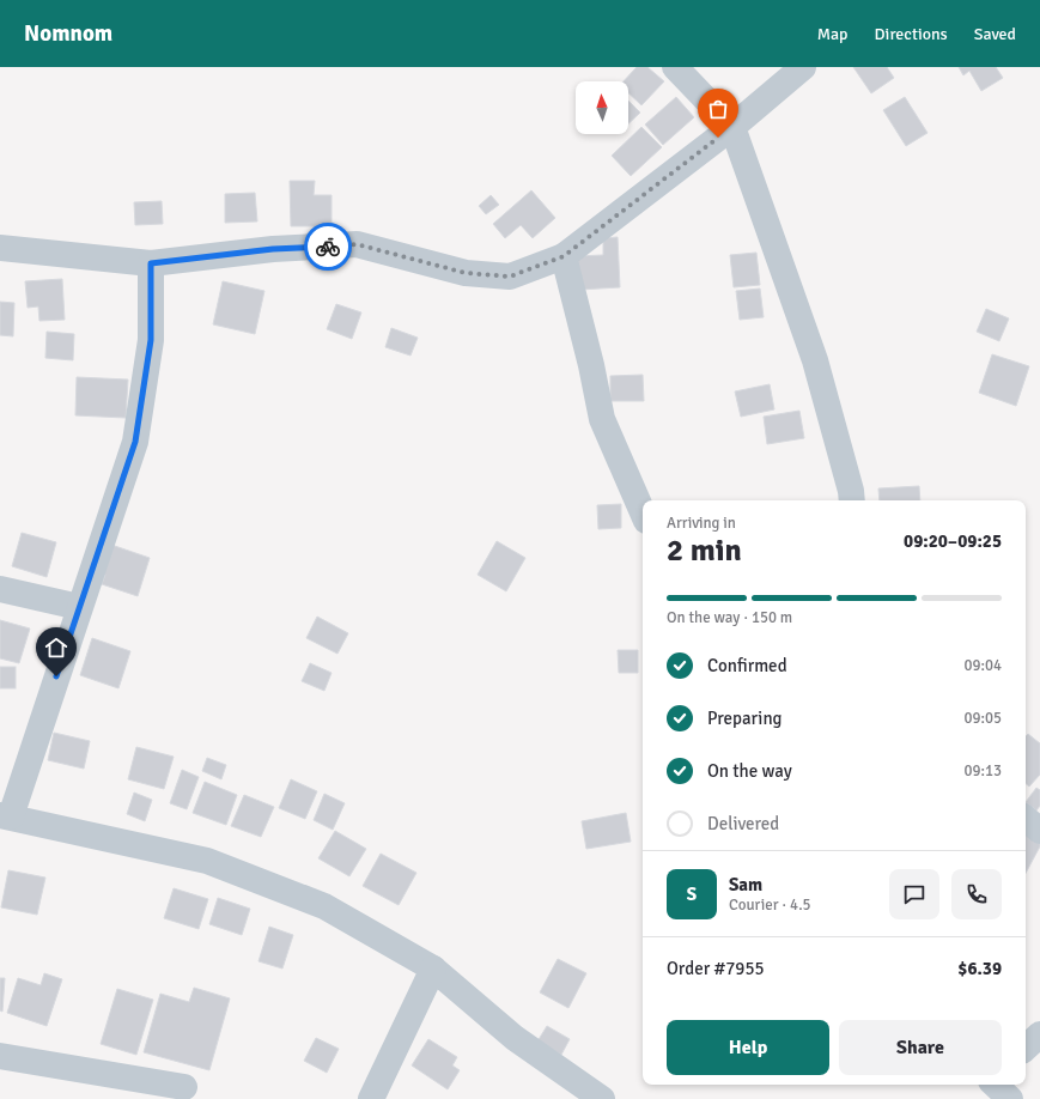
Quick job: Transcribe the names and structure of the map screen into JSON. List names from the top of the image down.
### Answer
{
  "north": "top",
  "page": {
    "header": "Nomnom",
    "nav": ["Map", "Directions", "Saved"],
    "heading": ["2 min", "Arriving in", "09:20–09:25"],
    "panel": [
      "Sam",
      "Courier · 4.5",
      "Order #7955",
      "$6.39"
    ],
    "bar": "On the way · 150 m",
    "list": [
      ["Confirmed", "09:04"],
      ["Preparing", "09:05"],
      ["On the way", "09:13"],
      "Delivered"
    ],
    "round": "S",
    "buttons": ["Help", "Share"]
  }
}
